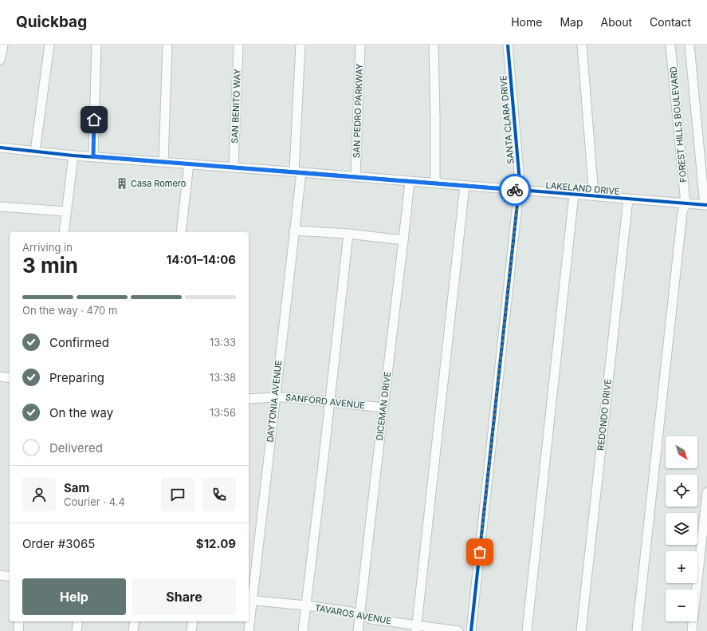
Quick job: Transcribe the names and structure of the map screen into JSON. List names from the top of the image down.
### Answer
{
  "streets": {
    "street": [
      "SAN BENITO WAY",
      "SAN PEDRO PARKWAY",
      "SANTA CLARA DRIVE",
      "FOREST HILLS BOULEVARD",
      "LAKELAND DRIVE",
      "DAYTONIA AVENUE",
      "SANFORD AVENUE",
      "DICEMAN DRIVE",
      "REDONDO DRIVE",
      "TAVAROS AVENUE"
    ]
  },
  "crossings": [
    ["SAN BENITO WAY", "LAKELAND DRIVE"],
    ["SAN PEDRO PARKWAY", "LAKELAND DRIVE"],
    ["SANTA CLARA DRIVE", "LAKELAND DRIVE"],
    ["FOREST HILLS BOULEVARD", "LAKELAND DRIVE"],
    ["LAKELAND DRIVE", "DAYTONIA AVENUE"],
    ["LAKELAND DRIVE", "DICEMAN DRIVE"],
    ["LAKELAND DRIVE", "REDONDO DRIVE"],
    ["DAYTONIA AVENUE", "SANFORD AVENUE"],
    ["DAYTONIA AVENUE", "TAVAROS AVENUE"],
    ["SANFORD AVENUE", "DICEMAN DRIVE"],
    ["DICEMAN DRIVE", "TAVAROS AVENUE"]
  ],
  "places": {
    "building": ["Casa Romero"]
  },
  "north": "bottom right",
  "page": {
    "header": "Quickbag",
    "nav": [
      "Home",
      "Map",
      "About",
      "Contact"
    ],
    "heading": ["3 min", "Arriving in", "14:01–14:06"],
    "panel": [
      "Sam",
      "Courier · 4.4",
      "Order #3065",
      "$12.09"
    ],
    "bar": "On the way · 470 m",
    "list": [
      ["Confirmed", "13:33"],
      ["Preparing", "13:38"],
      ["On the way", "13:56"],
      "Delivered"
    ],
    "map_buttons": ["+", "−"],
    "buttons": ["Help", "Share"]
  }
}
